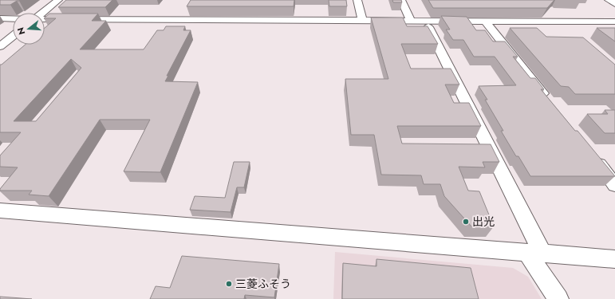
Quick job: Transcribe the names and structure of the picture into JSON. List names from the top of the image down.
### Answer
{
  "places": ["出光", "三菱ふそう"],
  "north": "left"
}
